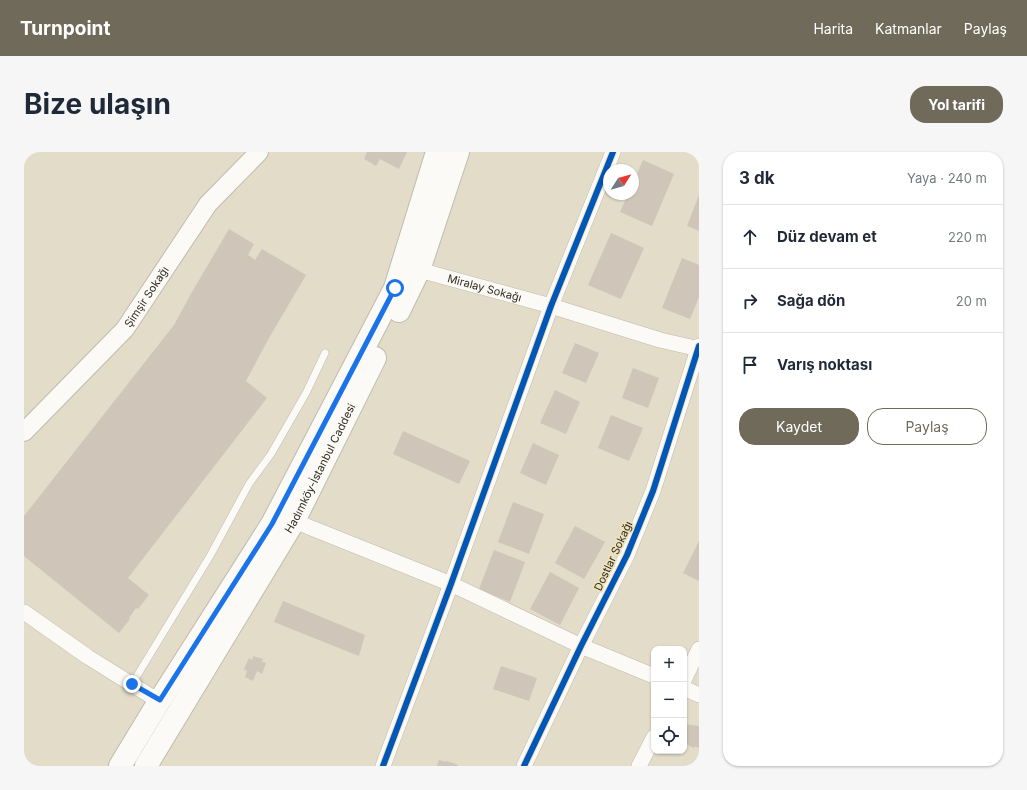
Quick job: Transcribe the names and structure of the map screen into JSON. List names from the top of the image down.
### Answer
{
  "streets": {
    "main road": ["Hadımköy-İstanbul Caddesi"],
    "street": ["Miralay Sokağı", "Şimşir Sokağı", "Dostlar Sokağı"]
  },
  "crossings": [
    ["Miralay Sokağı", "Hadımköy-İstanbul Caddesi"],
    ["Miralay Sokağı", "Dostlar Sokağı"]
  ],
  "north": "top right",
  "page": {
    "header": "Turnpoint",
    "nav": ["Harita", "Katmanlar", "Paylaş"],
    "buttons": [
      "Yol tarifi",
      ["Kaydet", "Paylaş"]
    ],
    "title": "Bize ulaşın",
    "heading": ["3 dk", "Yaya · 240 m"],
    "list": [
      ["Düz devam et", "220 m"],
      ["Sağa dön", "20 m"],
      "Varış noktası"
    ],
    "map_buttons": ["+", "−"]
  }
}
